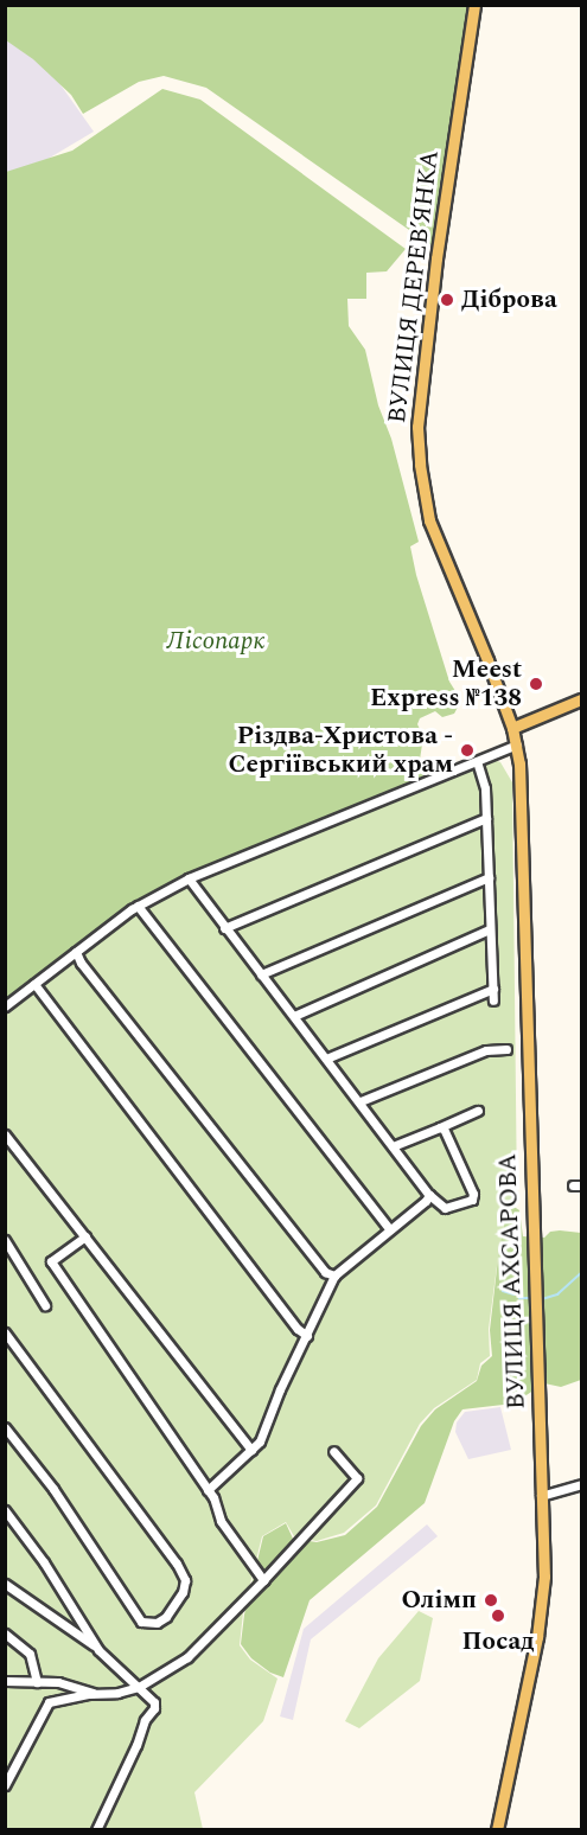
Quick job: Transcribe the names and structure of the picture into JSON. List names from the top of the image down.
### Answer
{
  "streets": {
    "main road": ["ВУЛИЦЯ ДЕРЕВ’ЯНКА", "ВУЛИЦЯ АХСАРОВА"]
  },
  "crossings": [
    ["ВУЛИЦЯ ДЕРЕВ’ЯНКА", "ВУЛИЦЯ АХСАРОВА"]
  ],
  "parks": ["Лісопарк"],
  "places": [
    "Діброва",
    "Meest Express №138",
    "Різдва-Христова - Сергіївський храм",
    "Олімп",
    "Посад"
  ]
}
